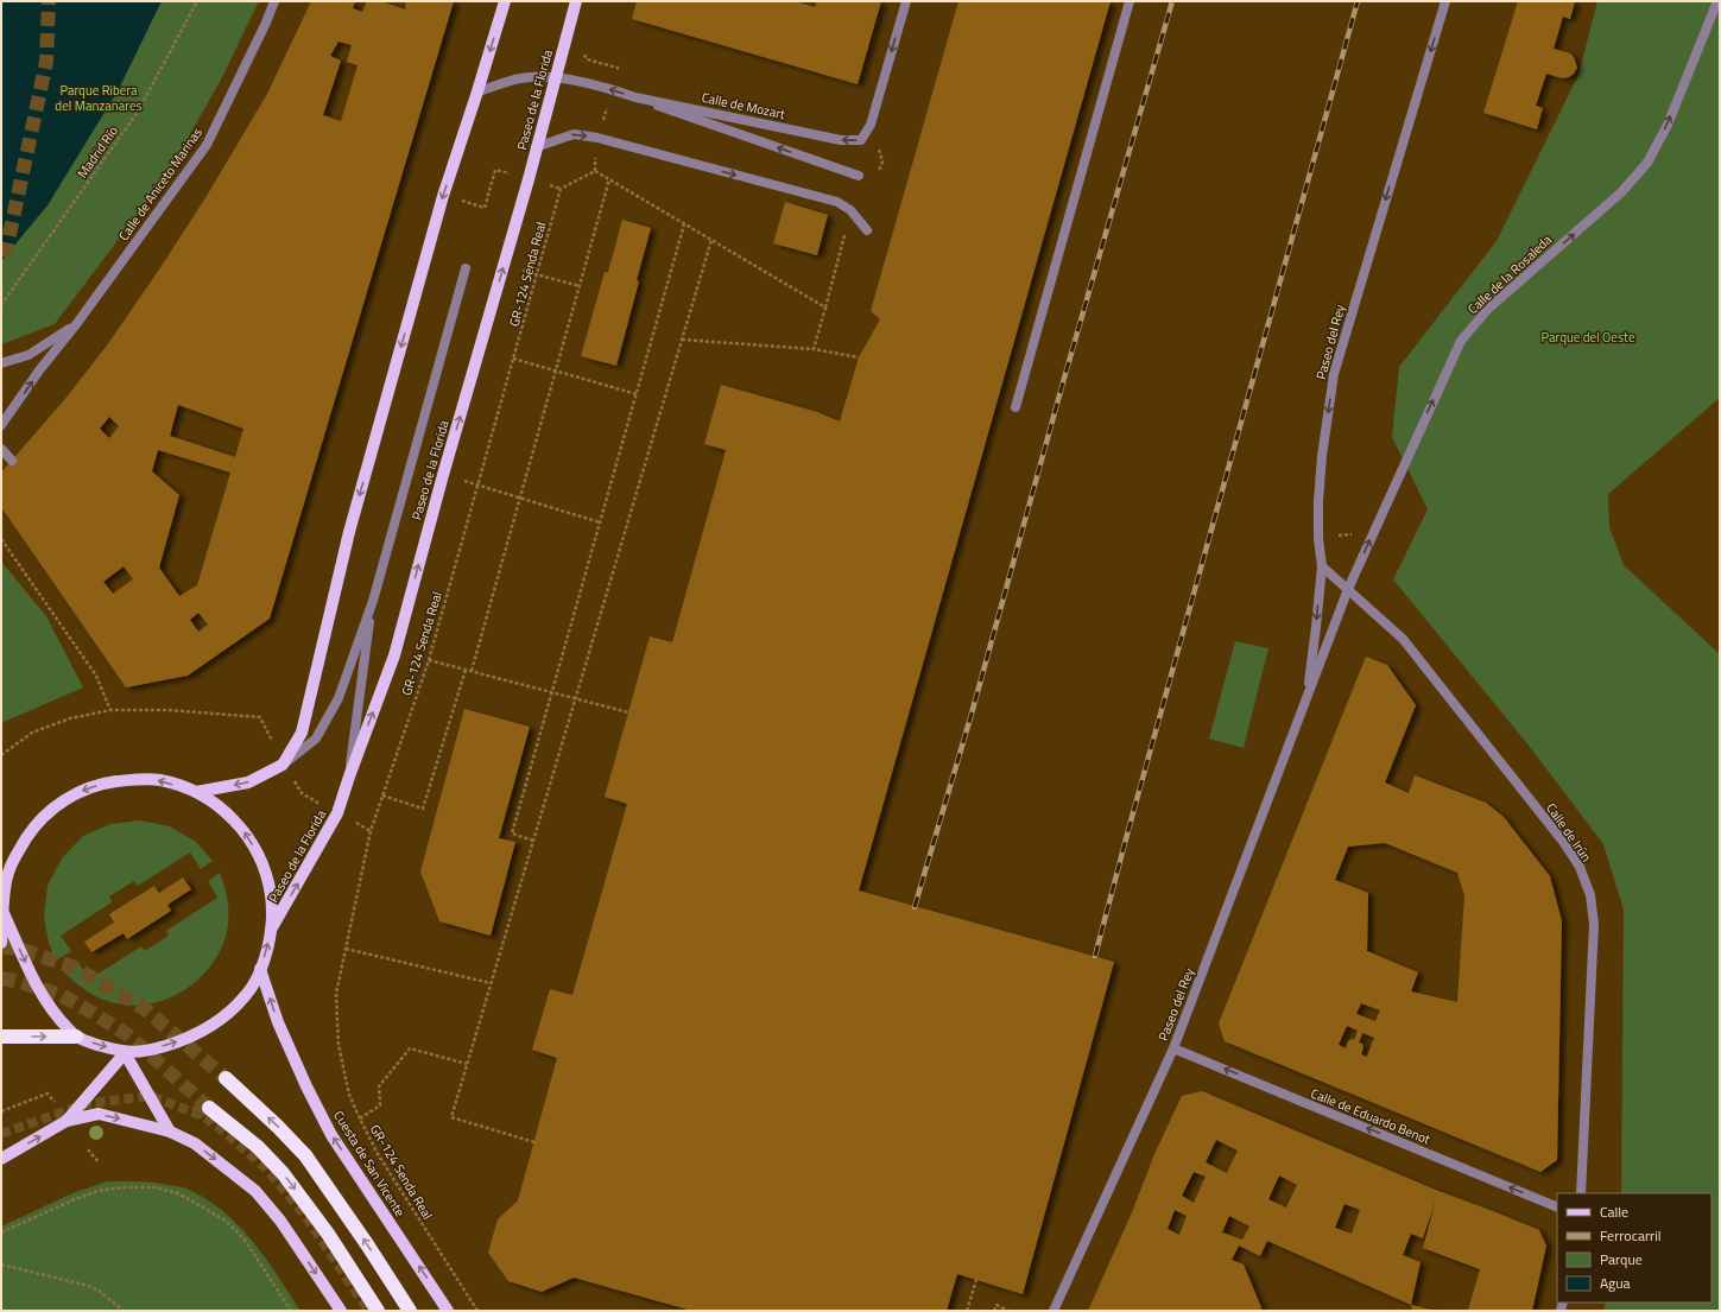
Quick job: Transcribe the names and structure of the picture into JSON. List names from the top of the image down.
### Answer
{
  "streets": {
    "main road": ["Paseo de la Florida", "Cuesta de San Vicente"],
    "street": [
      "Calle de Mozart",
      "Calle de Aniceto Marinas",
      "Calle de la Rosaleda",
      "Paseo del Rey",
      "Calle de Irún",
      "Calle de Eduardo Benot"
    ],
    "path": ["Madrid Río", "GR-124 Senda Real"]
  },
  "crossings": [
    ["Paseo de la Florida", "Calle de Mozart"],
    ["Calle de la Rosaleda", "Paseo del Rey"],
    ["Calle de la Rosaleda", "Calle de Irún"],
    ["Paseo del Rey", "Calle de Irún"],
    ["Paseo del Rey", "Calle de Eduardo Benot"]
  ],
  "one_way": ["Calle de la Rosaleda", "Paseo del Rey", "Calle de Eduardo Benot"],
  "parks": ["Parque Ribera del Manzanares", "Parque del Oeste"],
  "legend": [
    "Calle",
    "Ferrocarril",
    "Parque",
    "Agua"
  ]
}
